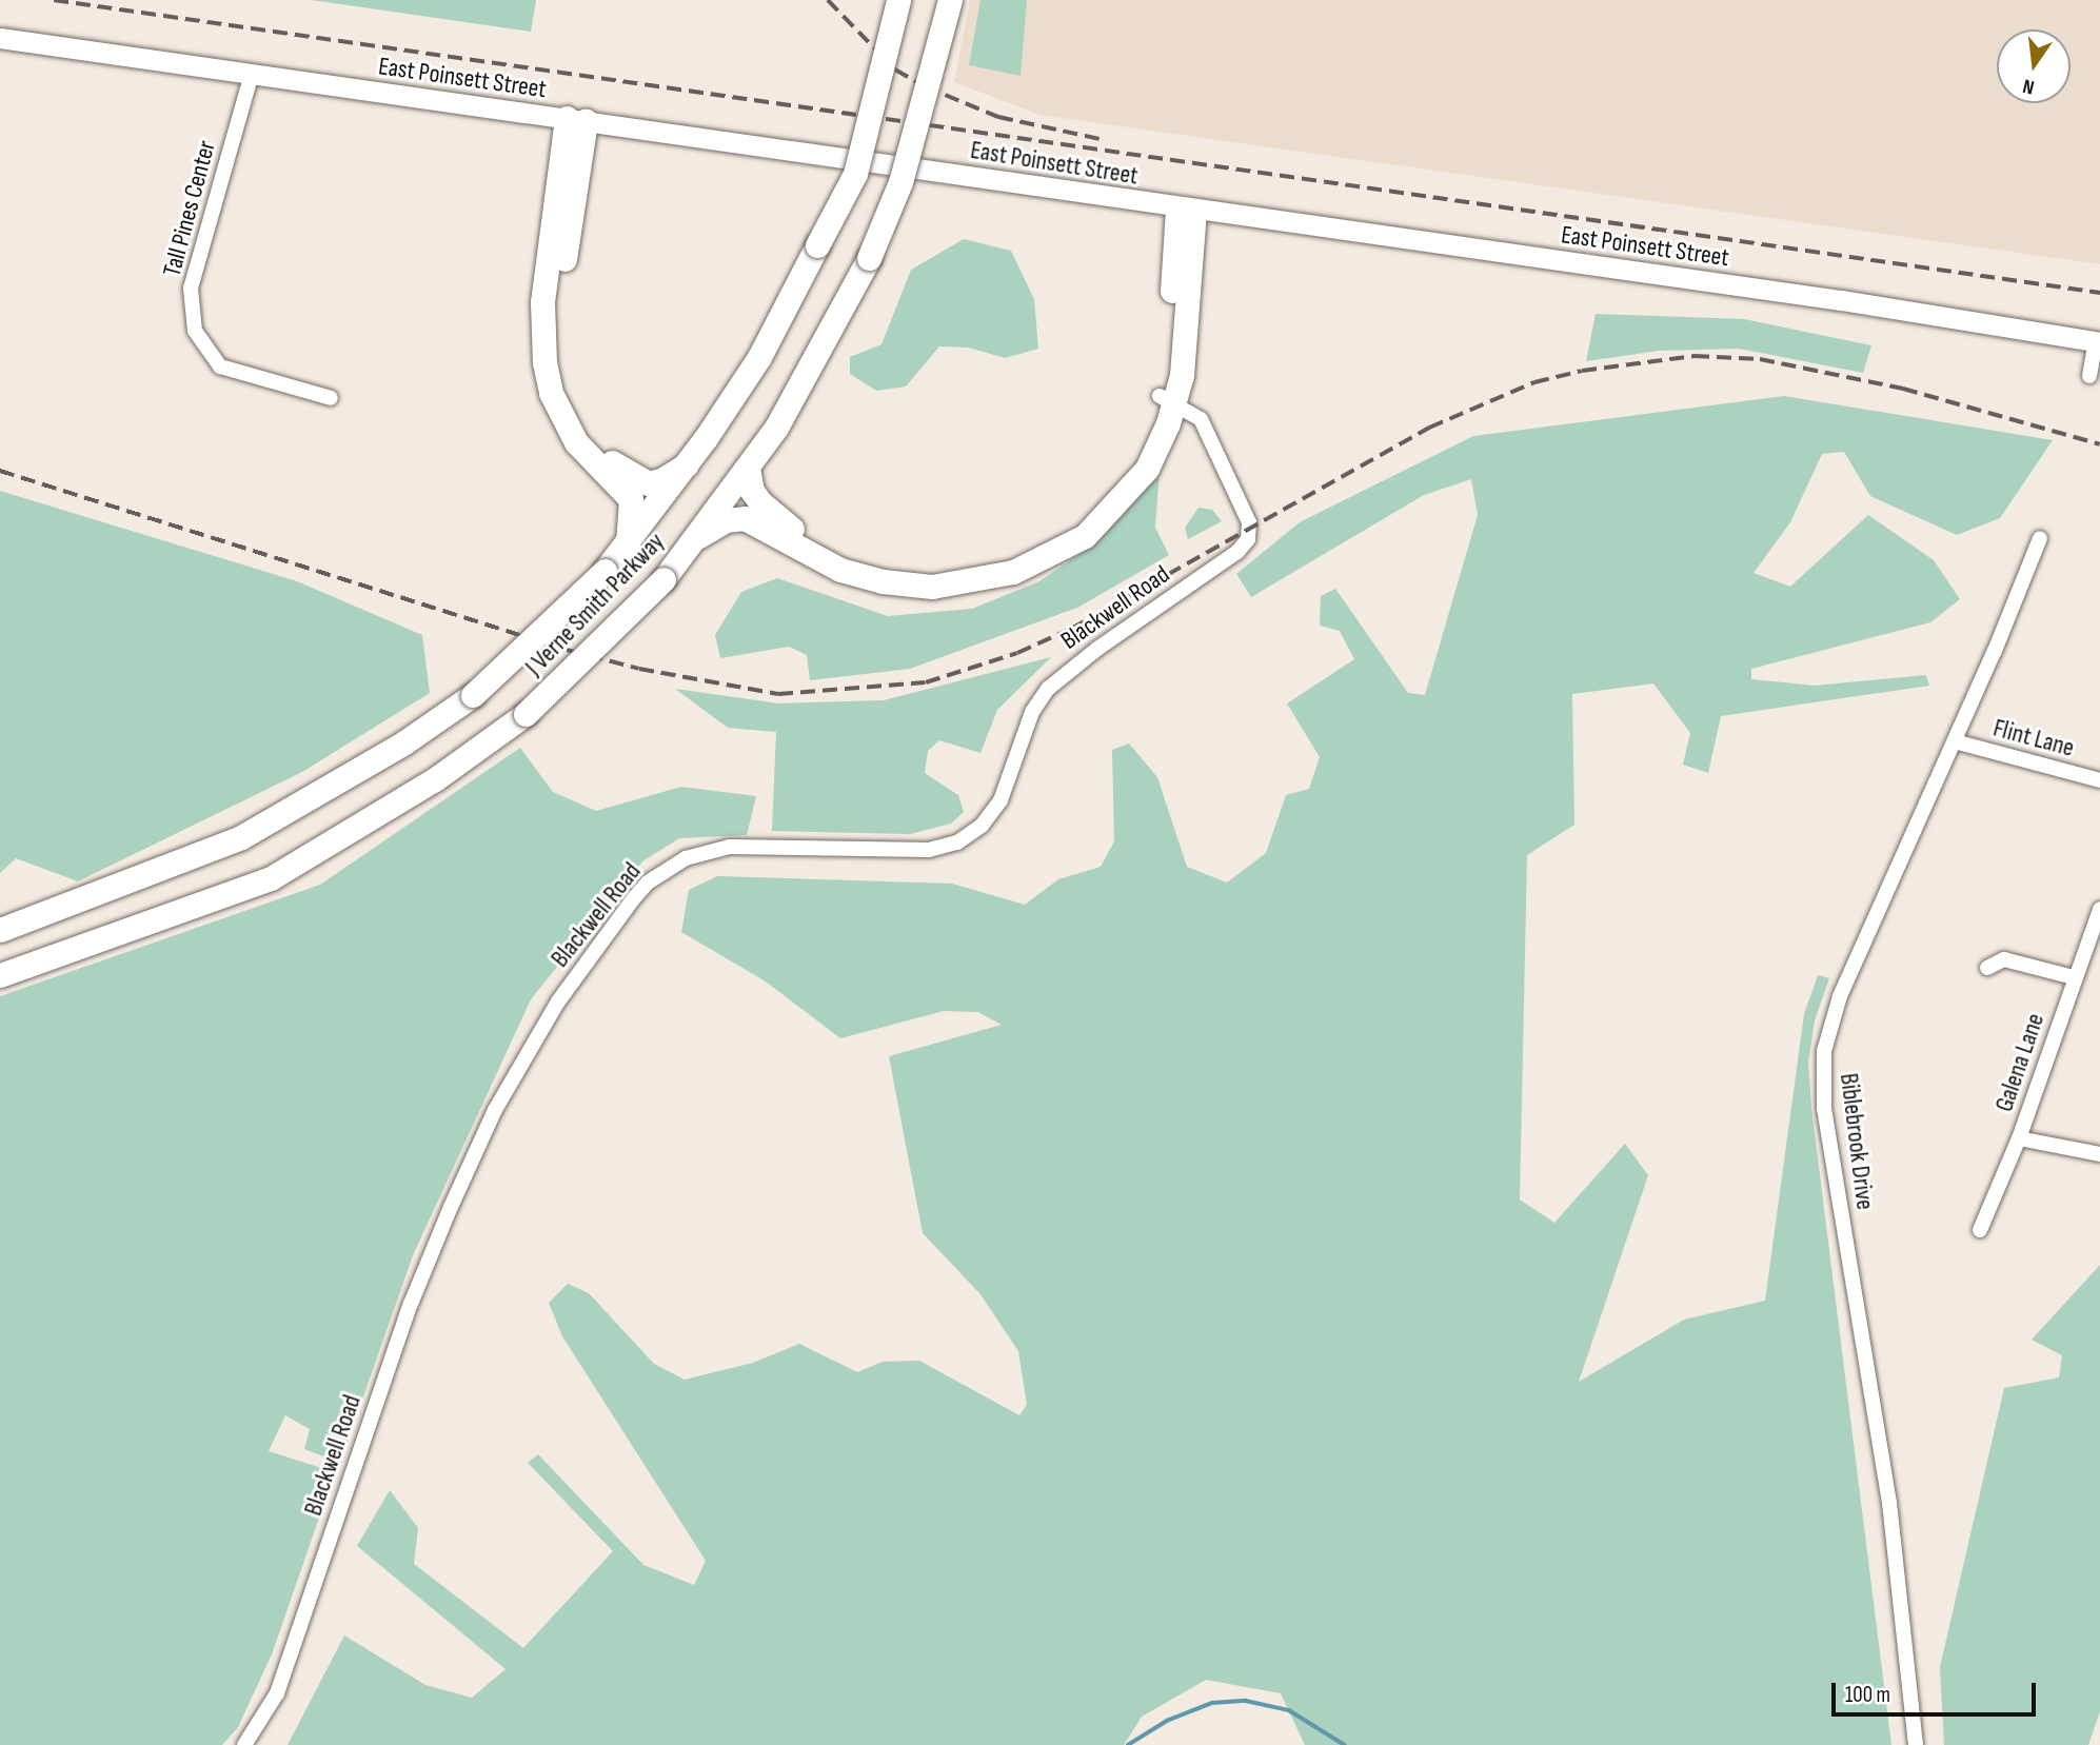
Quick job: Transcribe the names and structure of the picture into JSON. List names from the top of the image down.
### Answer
{
  "streets": {
    "main road": ["East Poinsett Street", "J Verne Smith Parkway"],
    "street": [
      "Tall Pines Center",
      "Blackwell Road",
      "Flint Lane",
      "Galena Lane",
      "Biblebrook Drive"
    ]
  },
  "crossings": [
    ["East Poinsett Street", "Tall Pines Center"],
    ["Flint Lane", "Biblebrook Drive"]
  ],
  "scale_bar": "100 m",
  "north": "bottom"
}
